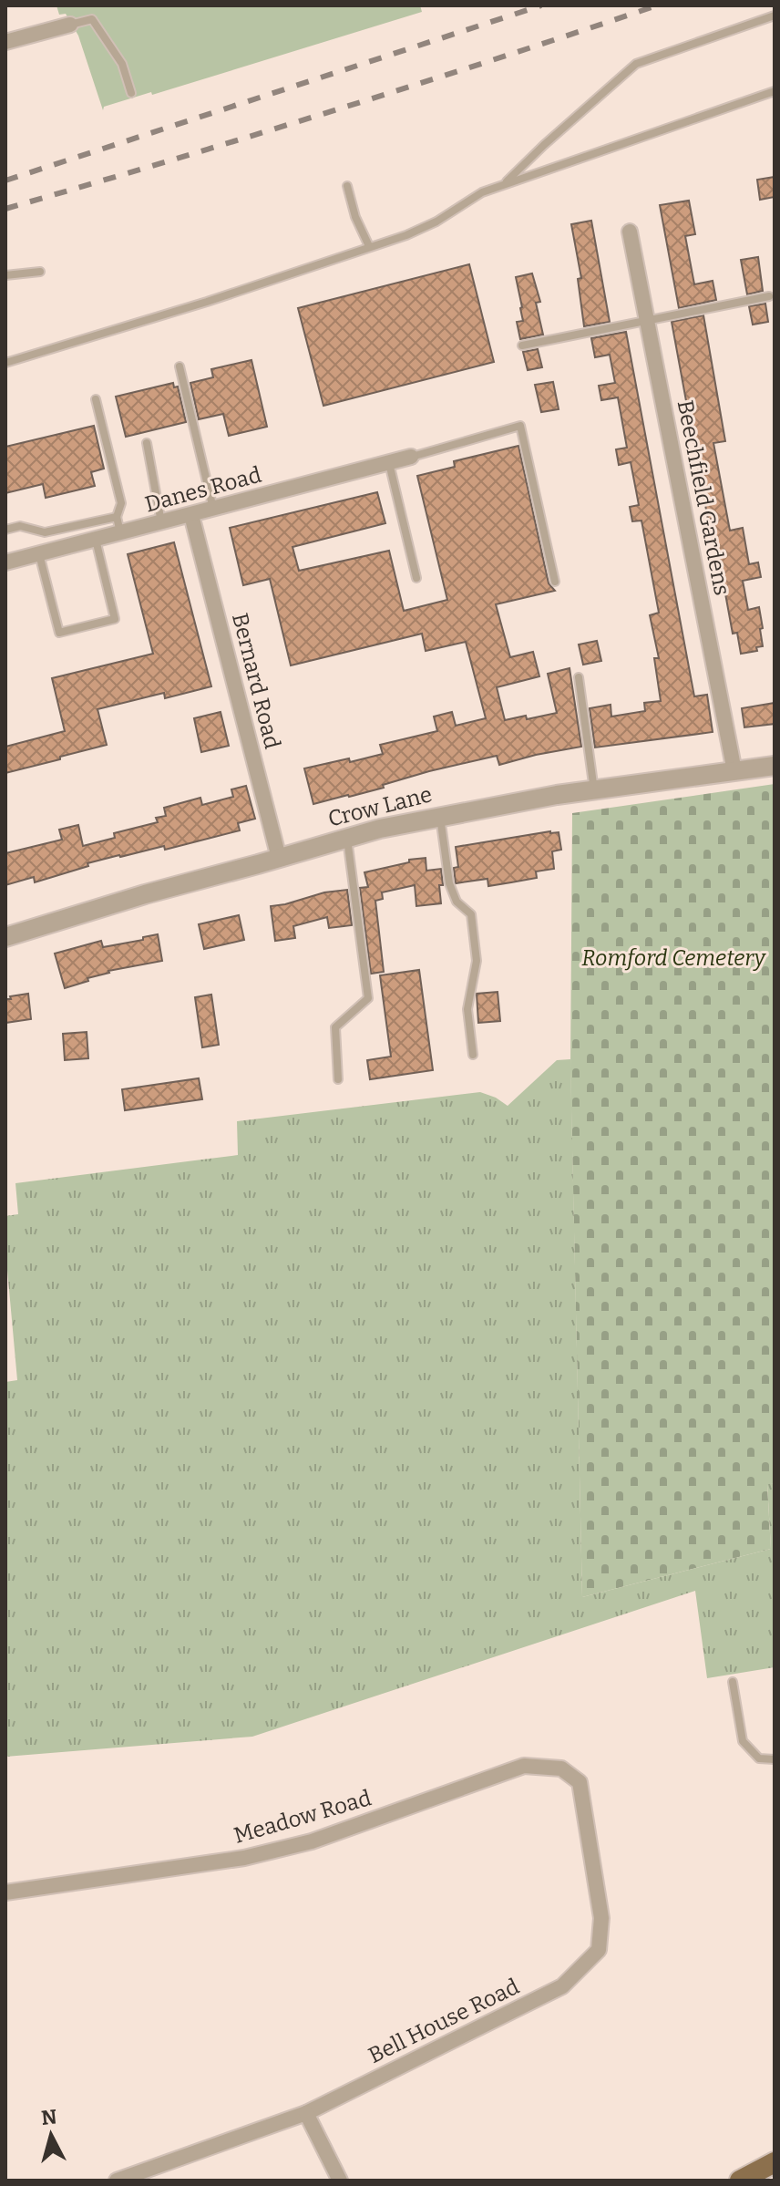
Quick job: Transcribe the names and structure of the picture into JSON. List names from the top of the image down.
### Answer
{
  "streets": {
    "street": [
      "Danes Road",
      "Beechfield Gardens",
      "Bernard Road",
      "Crow Lane",
      "Meadow Road",
      "Bell House Road"
    ]
  },
  "crossings": [
    ["Danes Road", "Bernard Road"],
    ["Beechfield Gardens", "Crow Lane"],
    ["Bernard Road", "Crow Lane"],
    ["Meadow Road", "Bell House Road"]
  ],
  "parks": ["Romford Cemetery"],
  "north": "top"
}
